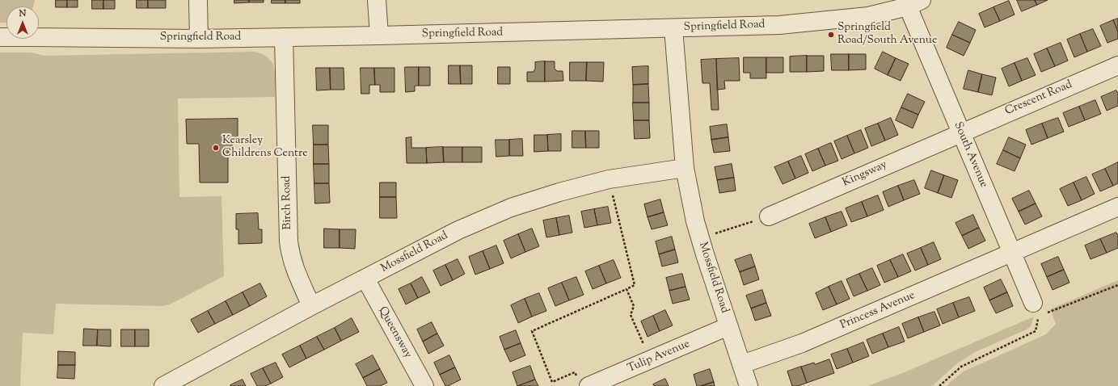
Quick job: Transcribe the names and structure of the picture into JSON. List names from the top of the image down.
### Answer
{
  "streets": {
    "street": [
      "Springfield Road",
      "Crescent Road",
      "South Avenue",
      "Kingsway",
      "Birch Road",
      "Mossfield Road",
      "Princess Avenue",
      "Queensway",
      "Tulip Avenue"
    ]
  },
  "crossings": [
    ["Springfield Road", "South Avenue"],
    ["Springfield Road", "Birch Road"],
    ["Springfield Road", "Mossfield Road"],
    ["Crescent Road", "South Avenue"],
    ["Crescent Road", "Kingsway"],
    ["South Avenue", "Kingsway"],
    ["South Avenue", "Princess Avenue"],
    ["Birch Road", "Mossfield Road"],
    ["Mossfield Road", "Princess Avenue"],
    ["Mossfield Road", "Queensway"],
    ["Mossfield Road", "Tulip Avenue"]
  ],
  "places": ["Springfield Road/South Avenue", "Kearsley Childrens Centre"],
  "north": "top"
}
